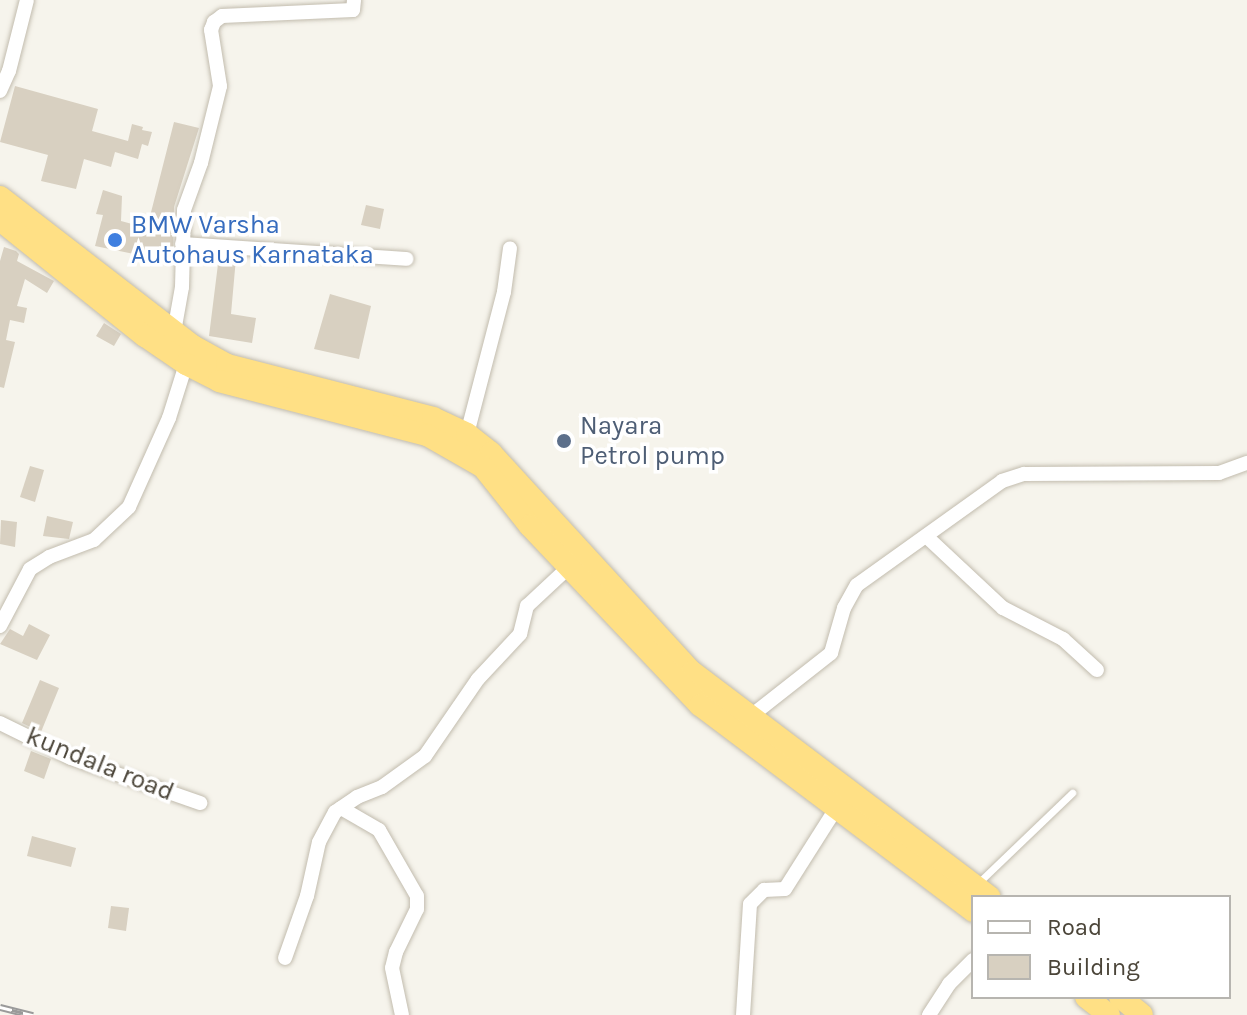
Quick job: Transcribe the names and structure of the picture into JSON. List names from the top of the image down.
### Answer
{
  "streets": {
    "street": ["kundala road"]
  },
  "places": ["BMW Varsha Autohaus Karnataka", "Nayara Petrol pump"],
  "legend": ["Road", "Building"]
}
